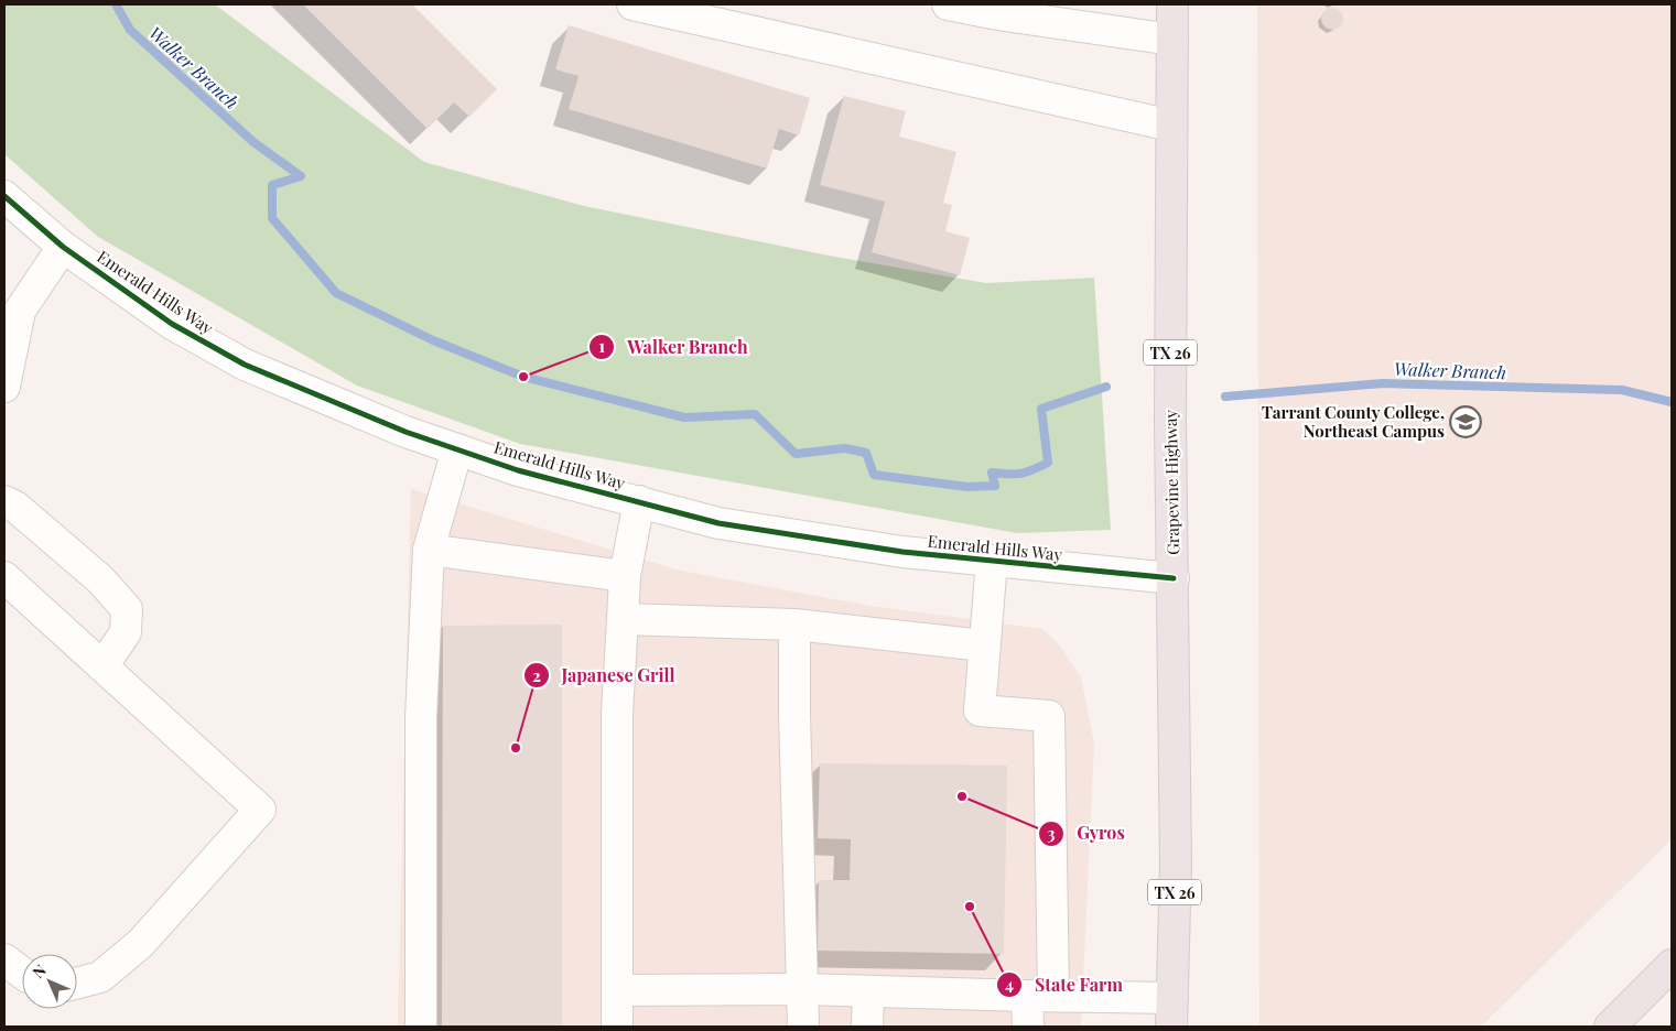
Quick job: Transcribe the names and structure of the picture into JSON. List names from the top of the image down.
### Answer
{
  "streets": {
    "main road": ["TX 26", "Grapevine Highway"],
    "street": ["Emerald Hills Way"]
  },
  "crossings": [
    ["Emerald Hills Way", "Grapevine Highway"]
  ],
  "water": ["Walker Branch"],
  "places": {
    "other": [
      "Walker Branch",
      "Japanese Grill",
      "Gyros",
      "State Farm"
    ],
    "school or university": ["Tarrant County College, Northeast Campus"]
  },
  "north": "top left"
}
